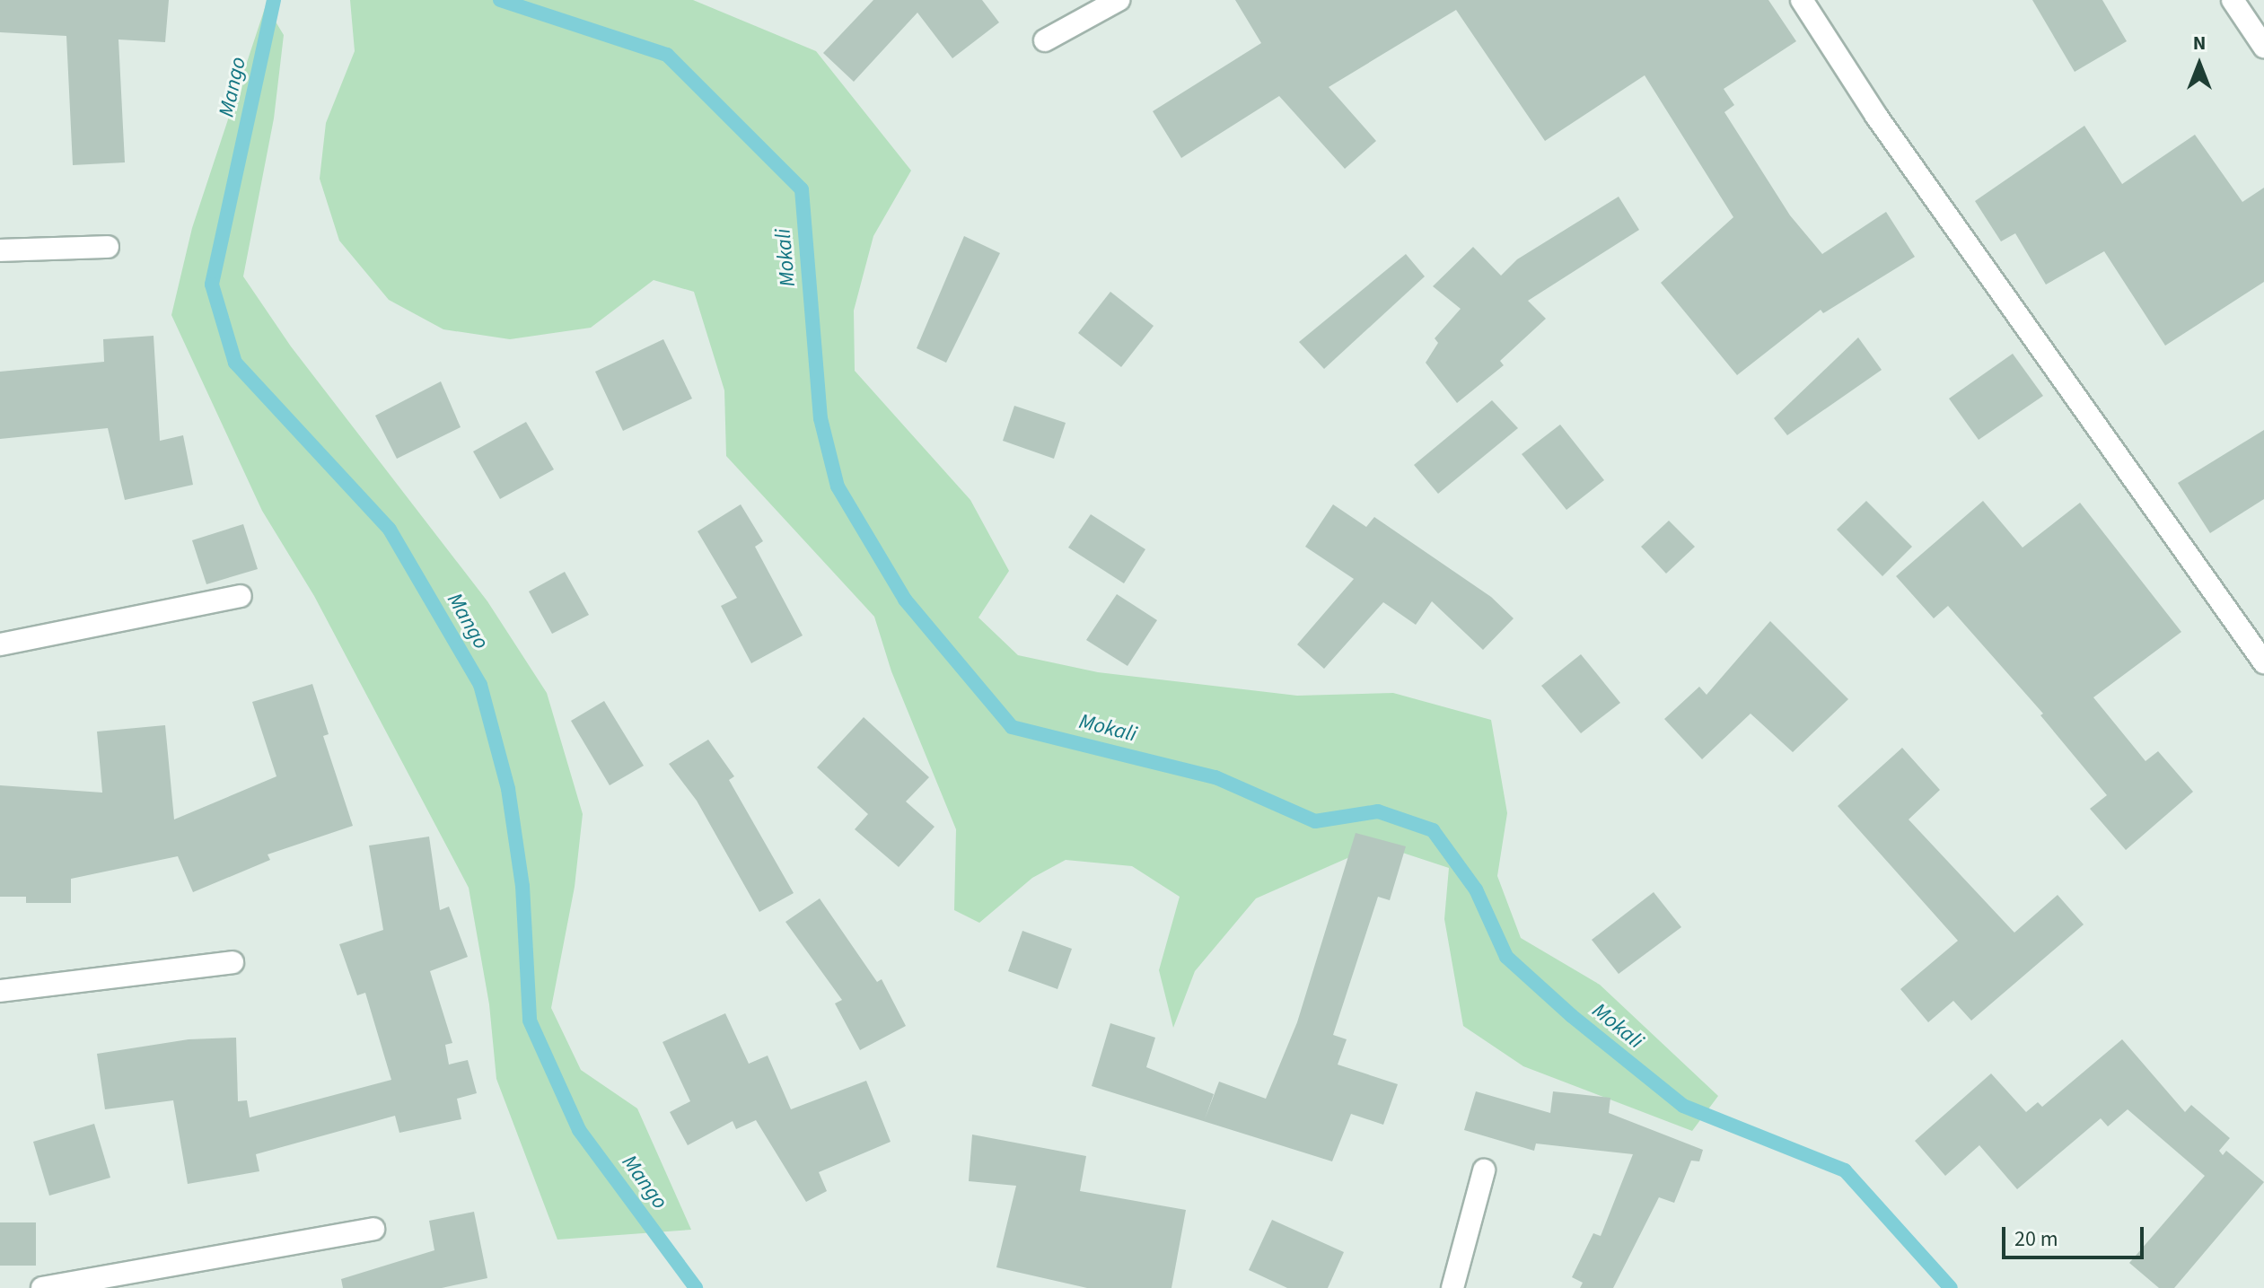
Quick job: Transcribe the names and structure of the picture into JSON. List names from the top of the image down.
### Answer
{
  "water": ["Mango", "Mokali"],
  "scale_bar": "20 m",
  "north": "top"
}
